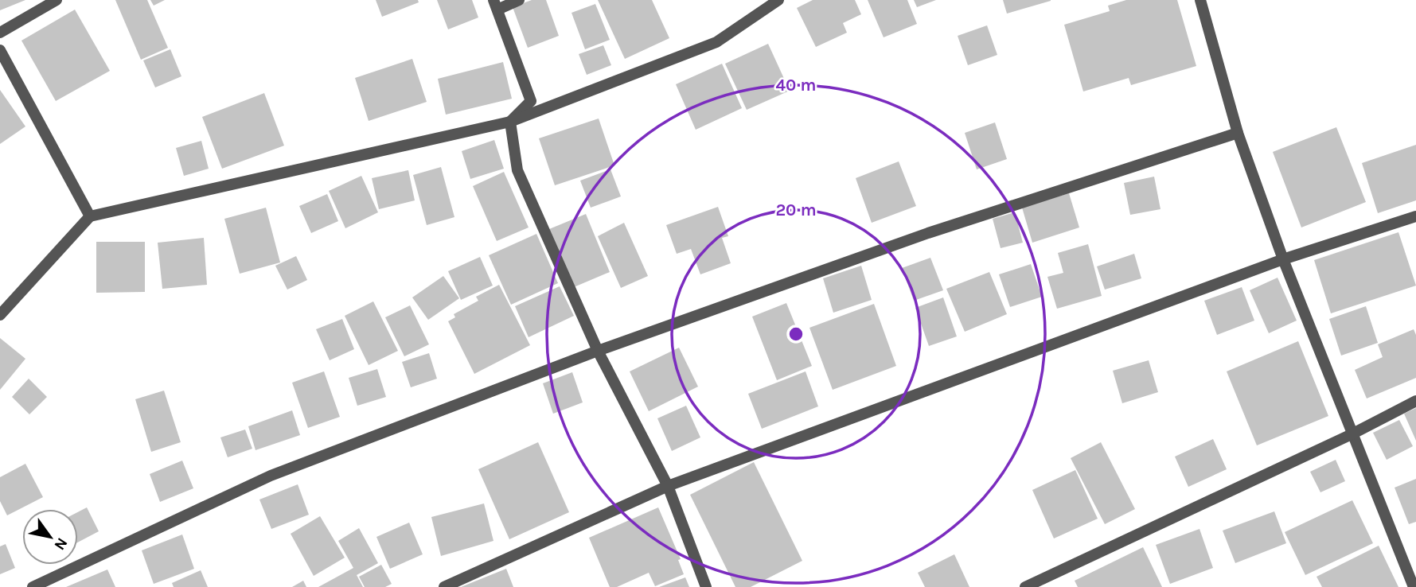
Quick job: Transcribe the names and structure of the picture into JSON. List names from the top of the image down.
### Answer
{
  "north": "bottom right",
  "rings": ["40 m", "20 m"]
}
